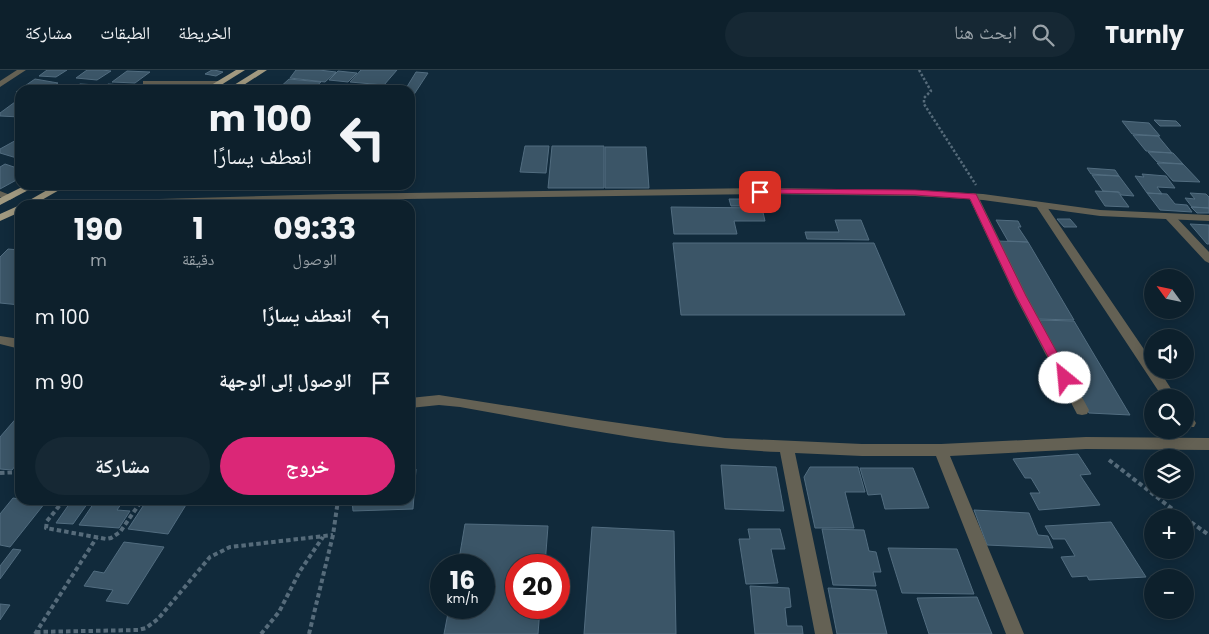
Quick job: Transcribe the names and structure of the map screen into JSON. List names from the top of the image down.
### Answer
{
  "north": "top left",
  "page": {
    "header": "Turnly",
    "search": "ابحث هنا",
    "nav": ["الخريطة", "الطبقات", "مشاركة"],
    "turn": ["100 m", "انعطف يسارًا"],
    "eta": [
      "09:33",
      "الوصول",
      "1",
      "دقيقة",
      "190",
      "m"
    ],
    "map_buttons": ["+", "−"],
    "list": [
      {
        "name": "انعطف يسارًا",
        "value": "100 m"
      },
      {
        "name": "الوصول إلى الوجهة",
        "value": "90 m"
      }
    ],
    "buttons": ["خروج", "مشاركة"],
    "speed": "16 km/h",
    "limit": "20"
  }
}
